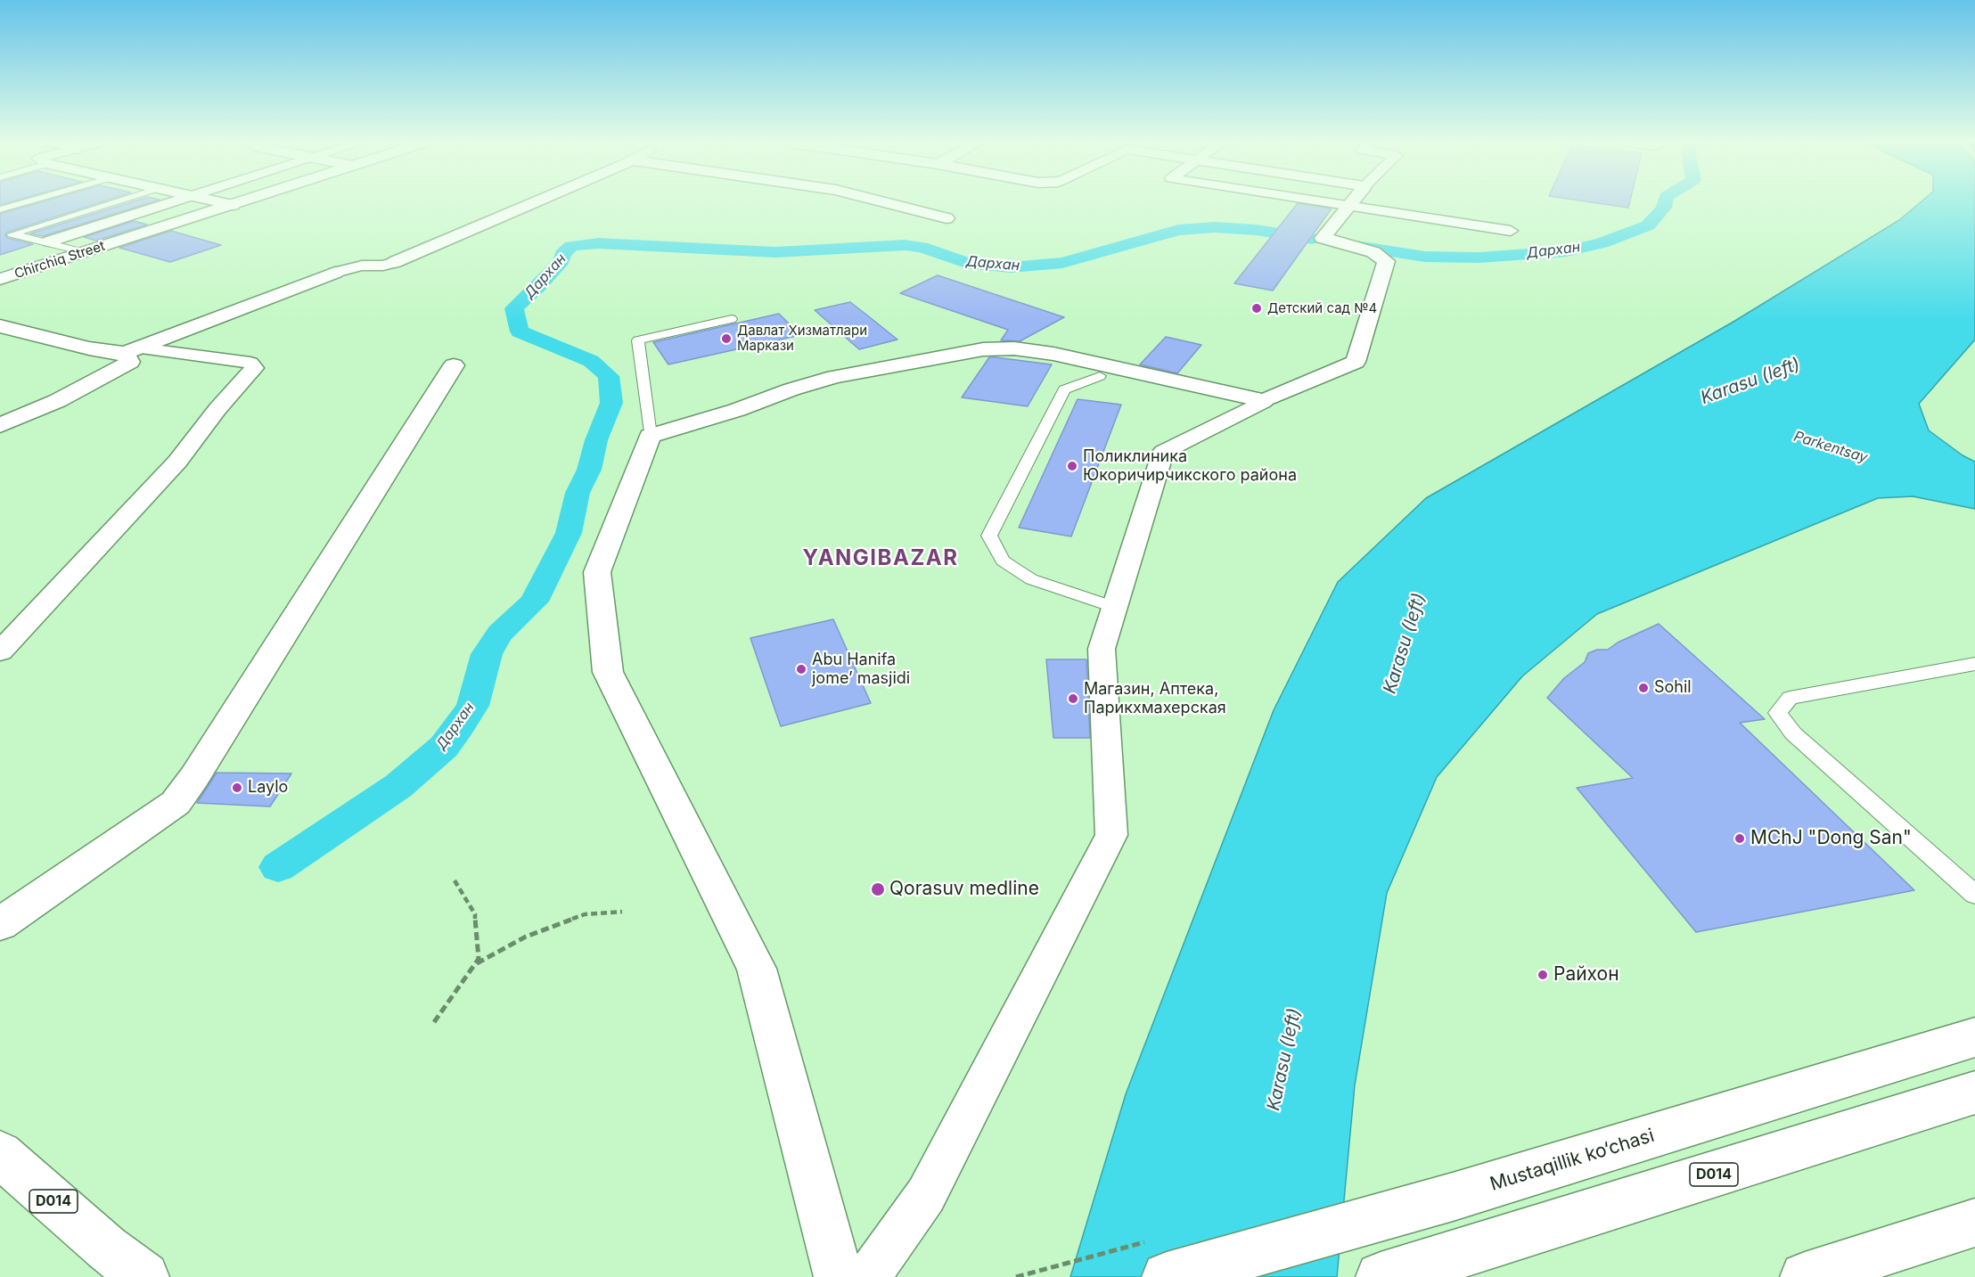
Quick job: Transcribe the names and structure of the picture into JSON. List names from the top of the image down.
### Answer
{
  "streets": {
    "street": ["Chirchiq Street", "Mustaqillik ko‘chasi", "D014"]
  },
  "districts": ["YANGIBAZAR"],
  "water": ["Дархан", "Karasu (left)", "Parkentsay"],
  "places": [
    "Детский сад №4",
    "Давлат Хизматлари Маркази",
    "Поликлиника Юкоричирчикского района",
    "Abu Hanifa jome’ masjidi",
    "Sohil",
    "Магазин, Аптека, Парикхмахерская",
    "Laylo",
    "MChJ \"Dong San\"",
    "Qorasuv medline",
    "Райхон"
  ]
}
